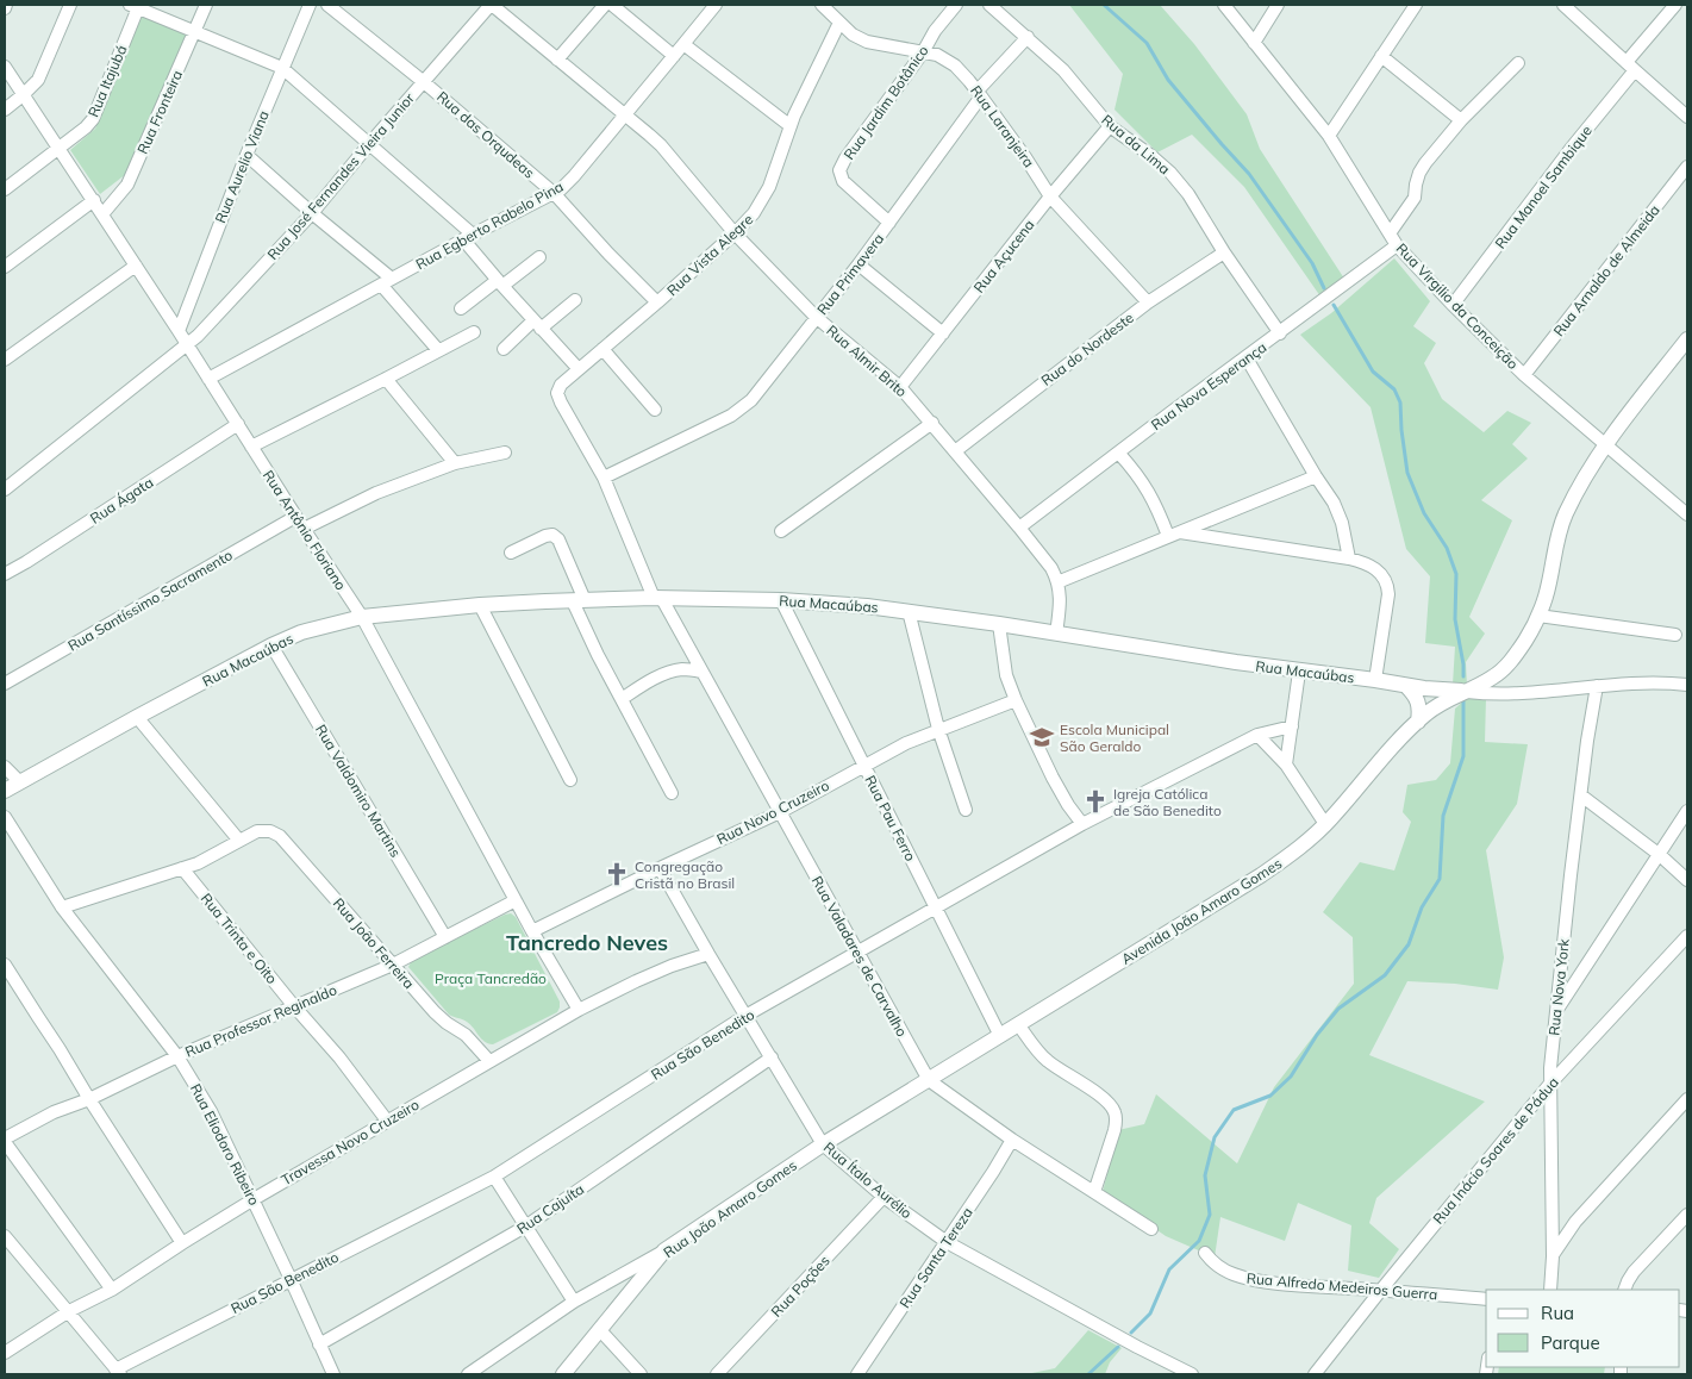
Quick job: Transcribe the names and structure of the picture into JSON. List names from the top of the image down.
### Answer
{
  "streets": {
    "street": [
      "Rua Itajubá",
      "Rua Jardim Botânico",
      "Rua Fronteira",
      "Rua Laranjeira",
      "Rua das Orqudeas",
      "Rua da Lima",
      "Rua Aurelio Viana",
      "Rua José Fernandes Vieira Junior",
      "Rua Manoel Sambique",
      "Rua Egberto Rabelo Pina",
      "Rua Vista Alegre",
      "Rua Açucena",
      "Rua Arnaldo de Almeida",
      "Rua Primavera",
      "Rua Virgilio da Conceição",
      "Rua do Nordeste",
      "Rua Almir Brito",
      "Rua Nova Esperança",
      "Rua Ágata",
      "Rua Antônio Floriano",
      "Rua Santíssimo Sacramento",
      "Rua Macaúbas",
      "Rua Valdomiro Martins",
      "Rua Novo Cruzeiro",
      "Rua Pau Ferro",
      "Avenida João Amaro Gomes",
      "Rua Trinta e Oito",
      "Rua João Ferreira",
      "Rua Valadares de Carvalho",
      "Rua Nova York",
      "Rua Professor Reginaldo",
      "Rua São Benedito",
      "Travessa Novo Cruzeiro",
      "Rua Eliodoro Ribeiro",
      "Rua Inácio Soares de Pádua",
      "Rua Ítalo Aurélio",
      "Rua Cajuíta",
      "Rua João Amaro Gomes",
      "Rua Santa Tereza",
      "Rua Poções",
      "Rua Alfredo Medeiros Guerra"
    ]
  },
  "crossings": [
    ["Rua Itajubá", "Rua Antônio Floriano"],
    ["Rua Jardim Botânico", "Rua Laranjeira"],
    ["Rua Jardim Botânico", "Rua Primavera"],
    ["Rua Fronteira", "Rua Antônio Floriano"],
    ["Rua Laranjeira", "Rua Vista Alegre"],
    ["Rua Laranjeira", "Rua Açucena"],
    ["Rua Laranjeira", "Rua Primavera"],
    ["Rua Laranjeira", "Rua do Nordeste"],
    ["Rua das Orqudeas", "Rua José Fernandes Vieira Junior"],
    ["Rua das Orqudeas", "Rua Egberto Rabelo Pina"],
    ["Rua das Orqudeas", "Rua Vista Alegre"],
    ["Rua da Lima", "Rua Açucena"],
    ["Rua da Lima", "Rua Primavera"],
    ["Rua da Lima", "Rua do Nordeste"],
    ["Rua da Lima", "Rua Nova Esperança"],
    ["Rua Aurelio Viana", "Rua Antônio Floriano"],
    ["Rua José Fernandes Vieira Junior", "Rua Almir Brito"],
    ["Rua José Fernandes Vieira Junior", "Rua Antônio Floriano"],
    ["Rua Manoel Sambique", "Rua Virgilio da Conceição"],
    ["Rua Egberto Rabelo Pina", "Rua Almir Brito"],
    ["Rua Egberto Rabelo Pina", "Rua Antônio Floriano"],
    ["Rua Vista Alegre", "Rua Almir Brito"],
    ["Rua Vista Alegre", "Rua Valadares de Carvalho"],
    ["Rua Açucena", "Rua Almir Brito"],
    ["Rua Arnaldo de Almeida", "Rua Virgilio da Conceição"],
    ["Rua Primavera", "Rua Almir Brito"],
    ["Rua Primavera", "Rua Valadares de Carvalho"],
    ["Rua Virgilio da Conceição", "Rua Nova Esperança"],
    ["Rua Virgilio da Conceição", "Avenida João Amaro Gomes"],
    ["Rua do Nordeste", "Rua Almir Brito"],
    ["Rua Almir Brito", "Rua Nova Esperança"],
    ["Rua Almir Brito", "Rua Macaúbas"],
    ["Rua Ágata", "Rua Antônio Floriano"],
    ["Rua Antônio Floriano", "Rua Santíssimo Sacramento"],
    ["Rua Antônio Floriano", "Rua Macaúbas"],
    ["Rua Antônio Floriano", "Rua Novo Cruzeiro"],
    ["Rua Antônio Floriano", "Rua Professor Reginaldo"],
    ["Rua Antônio Floriano", "Travessa Novo Cruzeiro"],
    ["Rua Macaúbas", "Rua Valdomiro Martins"],
    ["Rua Macaúbas", "Rua Pau Ferro"],
    ["Rua Macaúbas", "Avenida João Amaro Gomes"],
    ["Rua Macaúbas", "Rua Valadares de Carvalho"],
    ["Rua Macaúbas", "Rua Nova York"],
    ["Rua Valdomiro Martins", "Rua Professor Reginaldo"],
    ["Rua Novo Cruzeiro", "Rua Pau Ferro"],
    ["Rua Novo Cruzeiro", "Rua Valadares de Carvalho"],
    ["Rua Novo Cruzeiro", "Rua Ítalo Aurélio"],
    ["Rua Pau Ferro", "Avenida João Amaro Gomes"],
    ["Rua Pau Ferro", "Rua São Benedito"],
    ["Avenida João Amaro Gomes", "Rua Valadares de Carvalho"],
    ["Avenida João Amaro Gomes", "Rua João Amaro Gomes"],
    ["Rua Trinta e Oito", "Rua Professor Reginaldo"],
    ["Rua Trinta e Oito", "Travessa Novo Cruzeiro"],
    ["Rua João Ferreira", "Rua Professor Reginaldo"],
    ["Rua João Ferreira", "Travessa Novo Cruzeiro"],
    ["Rua Valadares de Carvalho", "Rua São Benedito"],
    ["Rua Valadares de Carvalho", "Rua João Amaro Gomes"],
    ["Rua Valadares de Carvalho", "Rua Santa Tereza"],
    ["Rua Nova York", "Rua Inácio Soares de Pádua"],
    ["Rua Professor Reginaldo", "Rua Eliodoro Ribeiro"],
    ["Rua São Benedito", "Rua Eliodoro Ribeiro"],
    ["Rua São Benedito", "Rua Ítalo Aurélio"],
    ["Travessa Novo Cruzeiro", "Rua Eliodoro Ribeiro"],
    ["Travessa Novo Cruzeiro", "Rua Ítalo Aurélio"],
    ["Rua Eliodoro Ribeiro", "Rua Cajuíta"],
    ["Rua Inácio Soares de Pádua", "Rua Alfredo Medeiros Guerra"],
    ["Rua Ítalo Aurélio", "Rua Cajuíta"],
    ["Rua Ítalo Aurélio", "Rua João Amaro Gomes"],
    ["Rua Ítalo Aurélio", "Rua Santa Tereza"],
    ["Rua Ítalo Aurélio", "Rua Poções"]
  ],
  "districts": ["Tancredo Neves"],
  "parks": ["Praça Tancredão"],
  "places": {
    "school or university": ["Escola Municipal São Geraldo"],
    "church": ["Igreja Católica de São Benedito", "Congregação Cristã no Brasil"]
  },
  "legend": ["Rua", "Parque"]
}
